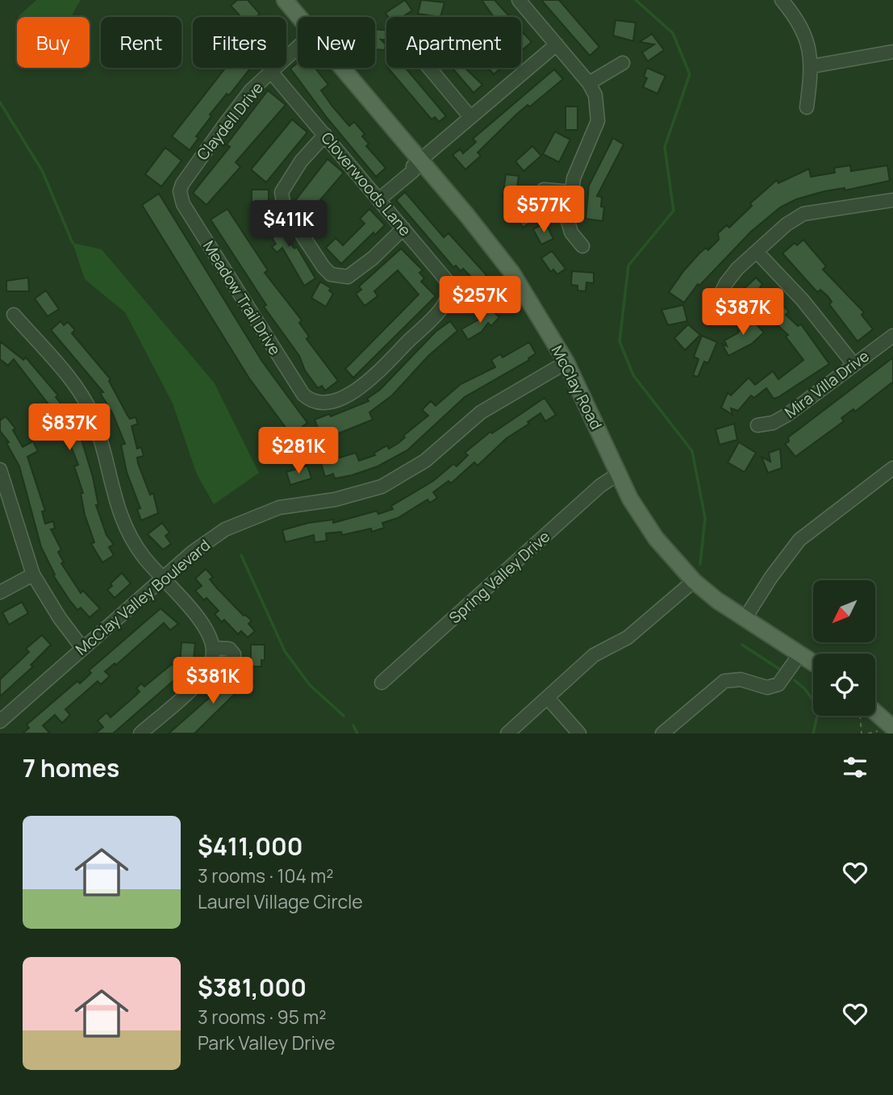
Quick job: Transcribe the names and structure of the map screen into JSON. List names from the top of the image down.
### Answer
{
  "streets": {
    "main road": ["McClay Road"],
    "street": [
      "Claydell Drive",
      "Cloverwoods Lane",
      "Meadow Trail Drive",
      "Mira Villa Drive",
      "Spring Valley Drive",
      "McClay Valley Boulevard"
    ]
  },
  "crossings": [
    ["Claydell Drive", "Cloverwoods Lane"],
    ["Claydell Drive", "Meadow Trail Drive"],
    ["Cloverwoods Lane", "Meadow Trail Drive"],
    ["McClay Road", "Spring Valley Drive"],
    ["McClay Road", "McClay Valley Boulevard"]
  ],
  "north": "bottom left",
  "page": {
    "chip": [
      "Buy",
      "Rent",
      "Filters",
      "New",
      "Apartment"
    ],
    "price": [
      "$577K",
      "$411K",
      "$257K",
      "$387K",
      "$837K",
      "$281K",
      "$381K"
    ],
    "heading": "7 homes",
    "list": [
      {
        "name": "$411,000",
        "note": "3 rooms · 104 m² · Laurel Village Circle"
      },
      {
        "name": "$381,000",
        "note": "3 rooms · 95 m² · Park Valley Drive"
      }
    ]
  }
}
